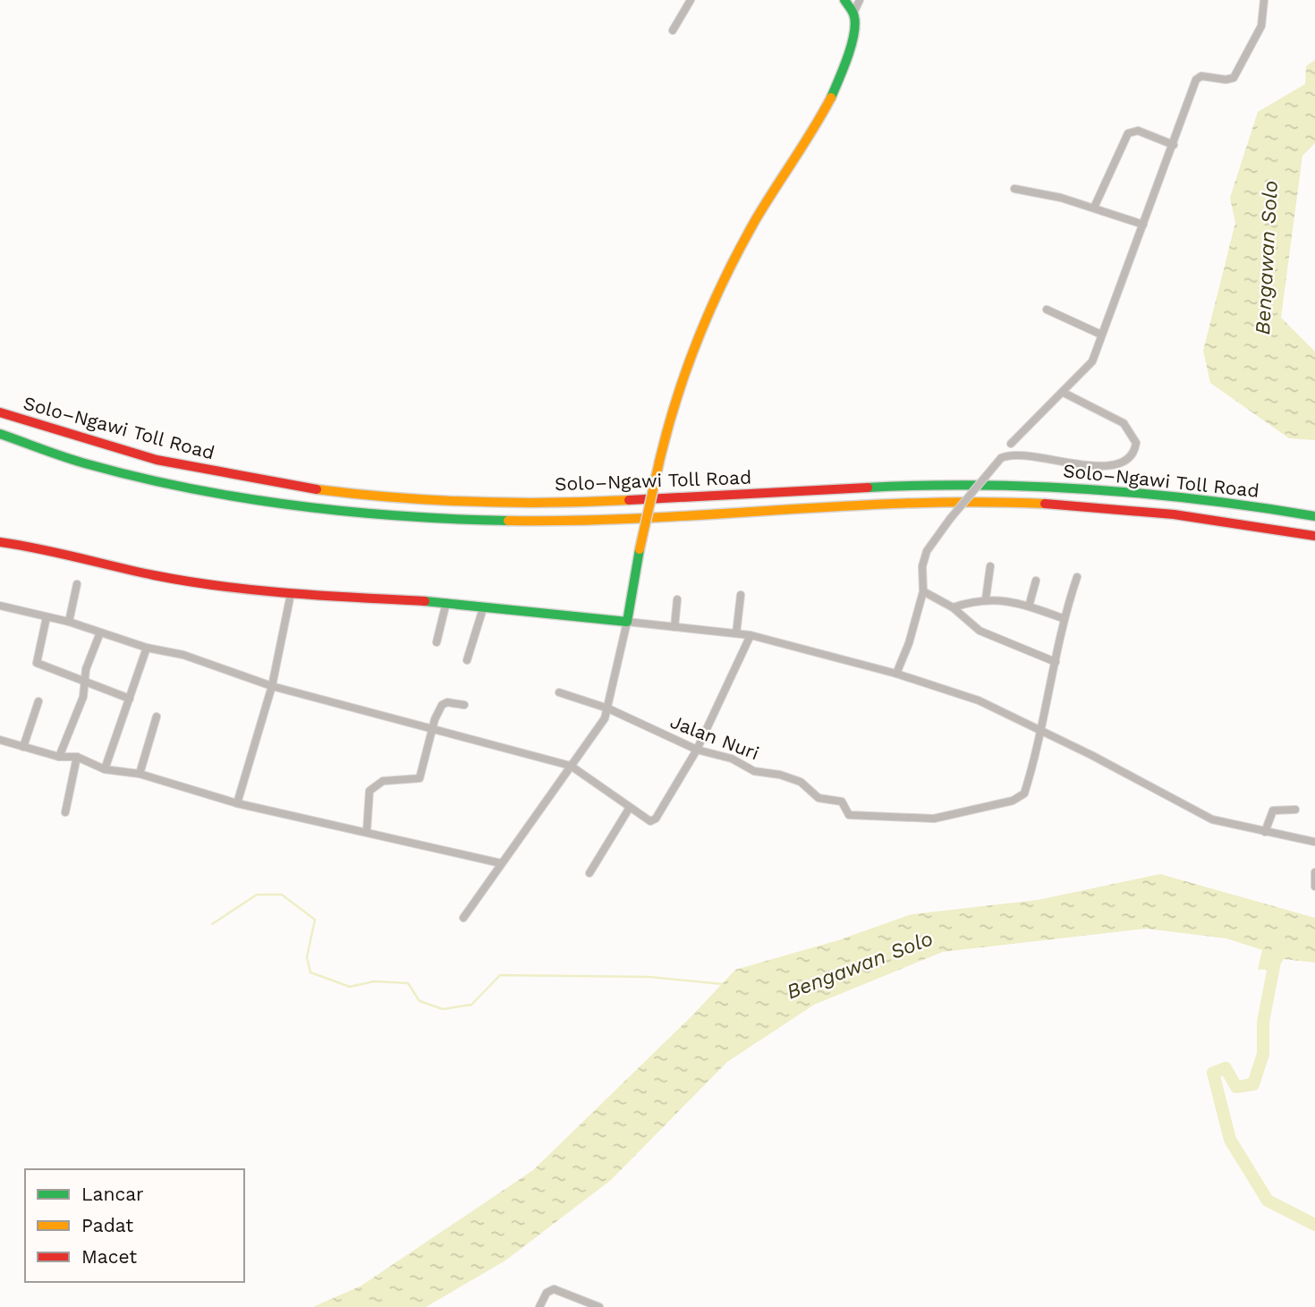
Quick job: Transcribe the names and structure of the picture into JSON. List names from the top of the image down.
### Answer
{
  "streets": {
    "main road": ["Solo–Ngawi Toll Road"],
    "street": ["Jalan Nuri"]
  },
  "water": ["Bengawan Solo"],
  "legend": ["Lancar", "Padat", "Macet"]
}
